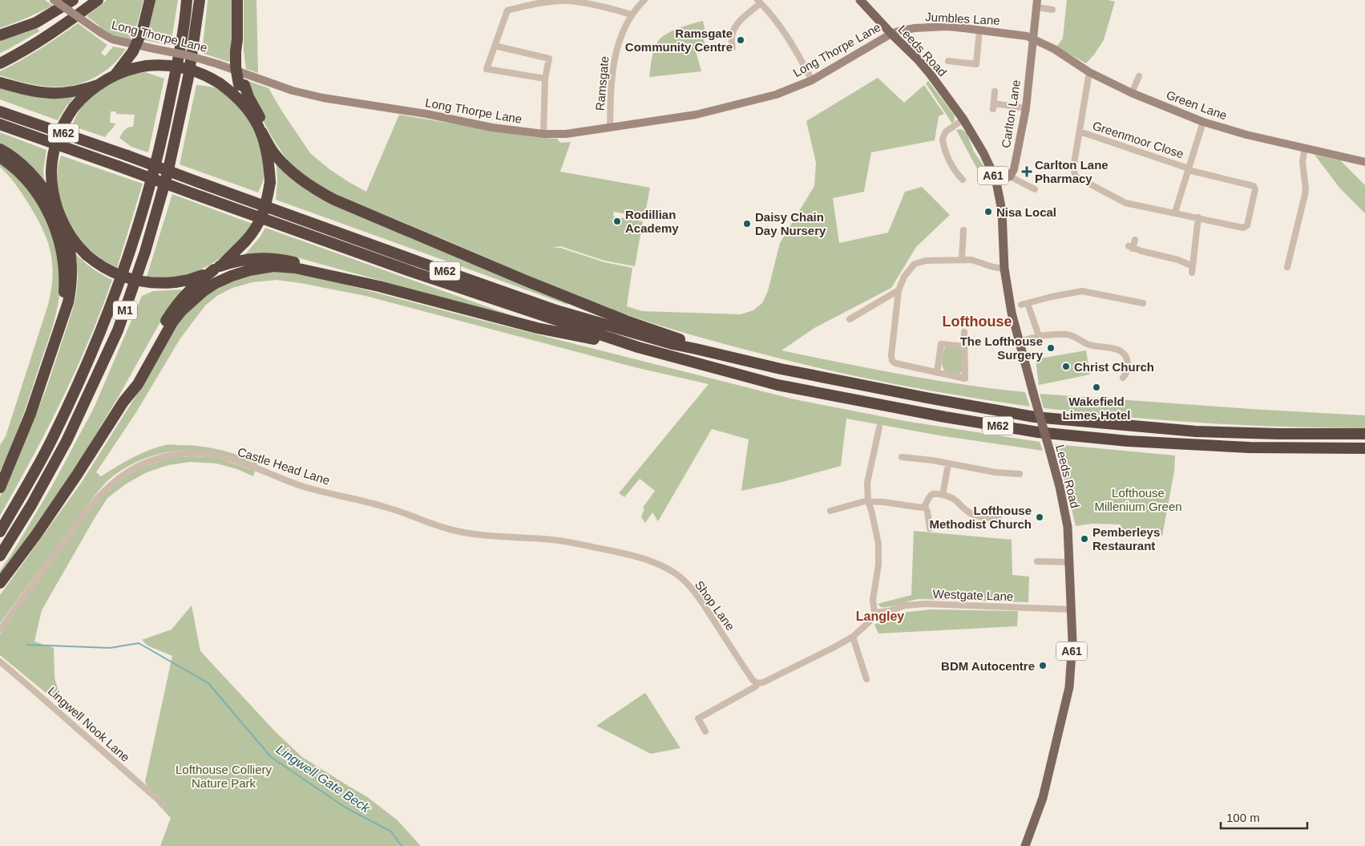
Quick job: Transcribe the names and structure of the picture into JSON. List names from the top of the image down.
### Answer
{
  "streets": {
    "highway": ["M62", "M1"],
    "main road": [
      "Jumbles Lane",
      "Long Thorpe Lane",
      "Leeds Road",
      "Green Lane",
      "Carlton Lane",
      "A61"
    ],
    "street": [
      "Ramsgate",
      "Greenmoor Close",
      "Castle Head Lane",
      "Westgate Lane",
      "Shop Lane",
      "Lingwell Nook Lane"
    ]
  },
  "crossings": [
    ["Jumbles Lane", "Long Thorpe Lane"],
    ["Jumbles Lane", "Leeds Road"],
    ["Jumbles Lane", "Green Lane"],
    ["Jumbles Lane", "Carlton Lane"],
    ["Long Thorpe Lane", "Leeds Road"],
    ["Long Thorpe Lane", "Ramsgate"],
    ["Leeds Road", "Westgate Lane"],
    ["Green Lane", "Carlton Lane"],
    ["Castle Head Lane", "Shop Lane"]
  ],
  "districts": ["Lofthouse", "Langley"],
  "water": ["Lingwell Gate Beck"],
  "parks": ["Lofthouse Millenium Green", "Lofthouse Colliery Nature Park"],
  "places": {
    "other": [
      "Ramsgate Community Centre",
      "Nisa Local",
      "Rodillian Academy",
      "Daisy Chain Day Nursery",
      "The Lofthouse Surgery",
      "Christ Church",
      "Wakefield Limes Hotel",
      "Lofthouse Methodist Church",
      "Pemberleys Restaurant",
      "BDM Autocentre"
    ],
    "health": ["Carlton Lane Pharmacy"]
  },
  "scale_bar": "100 m"
}
